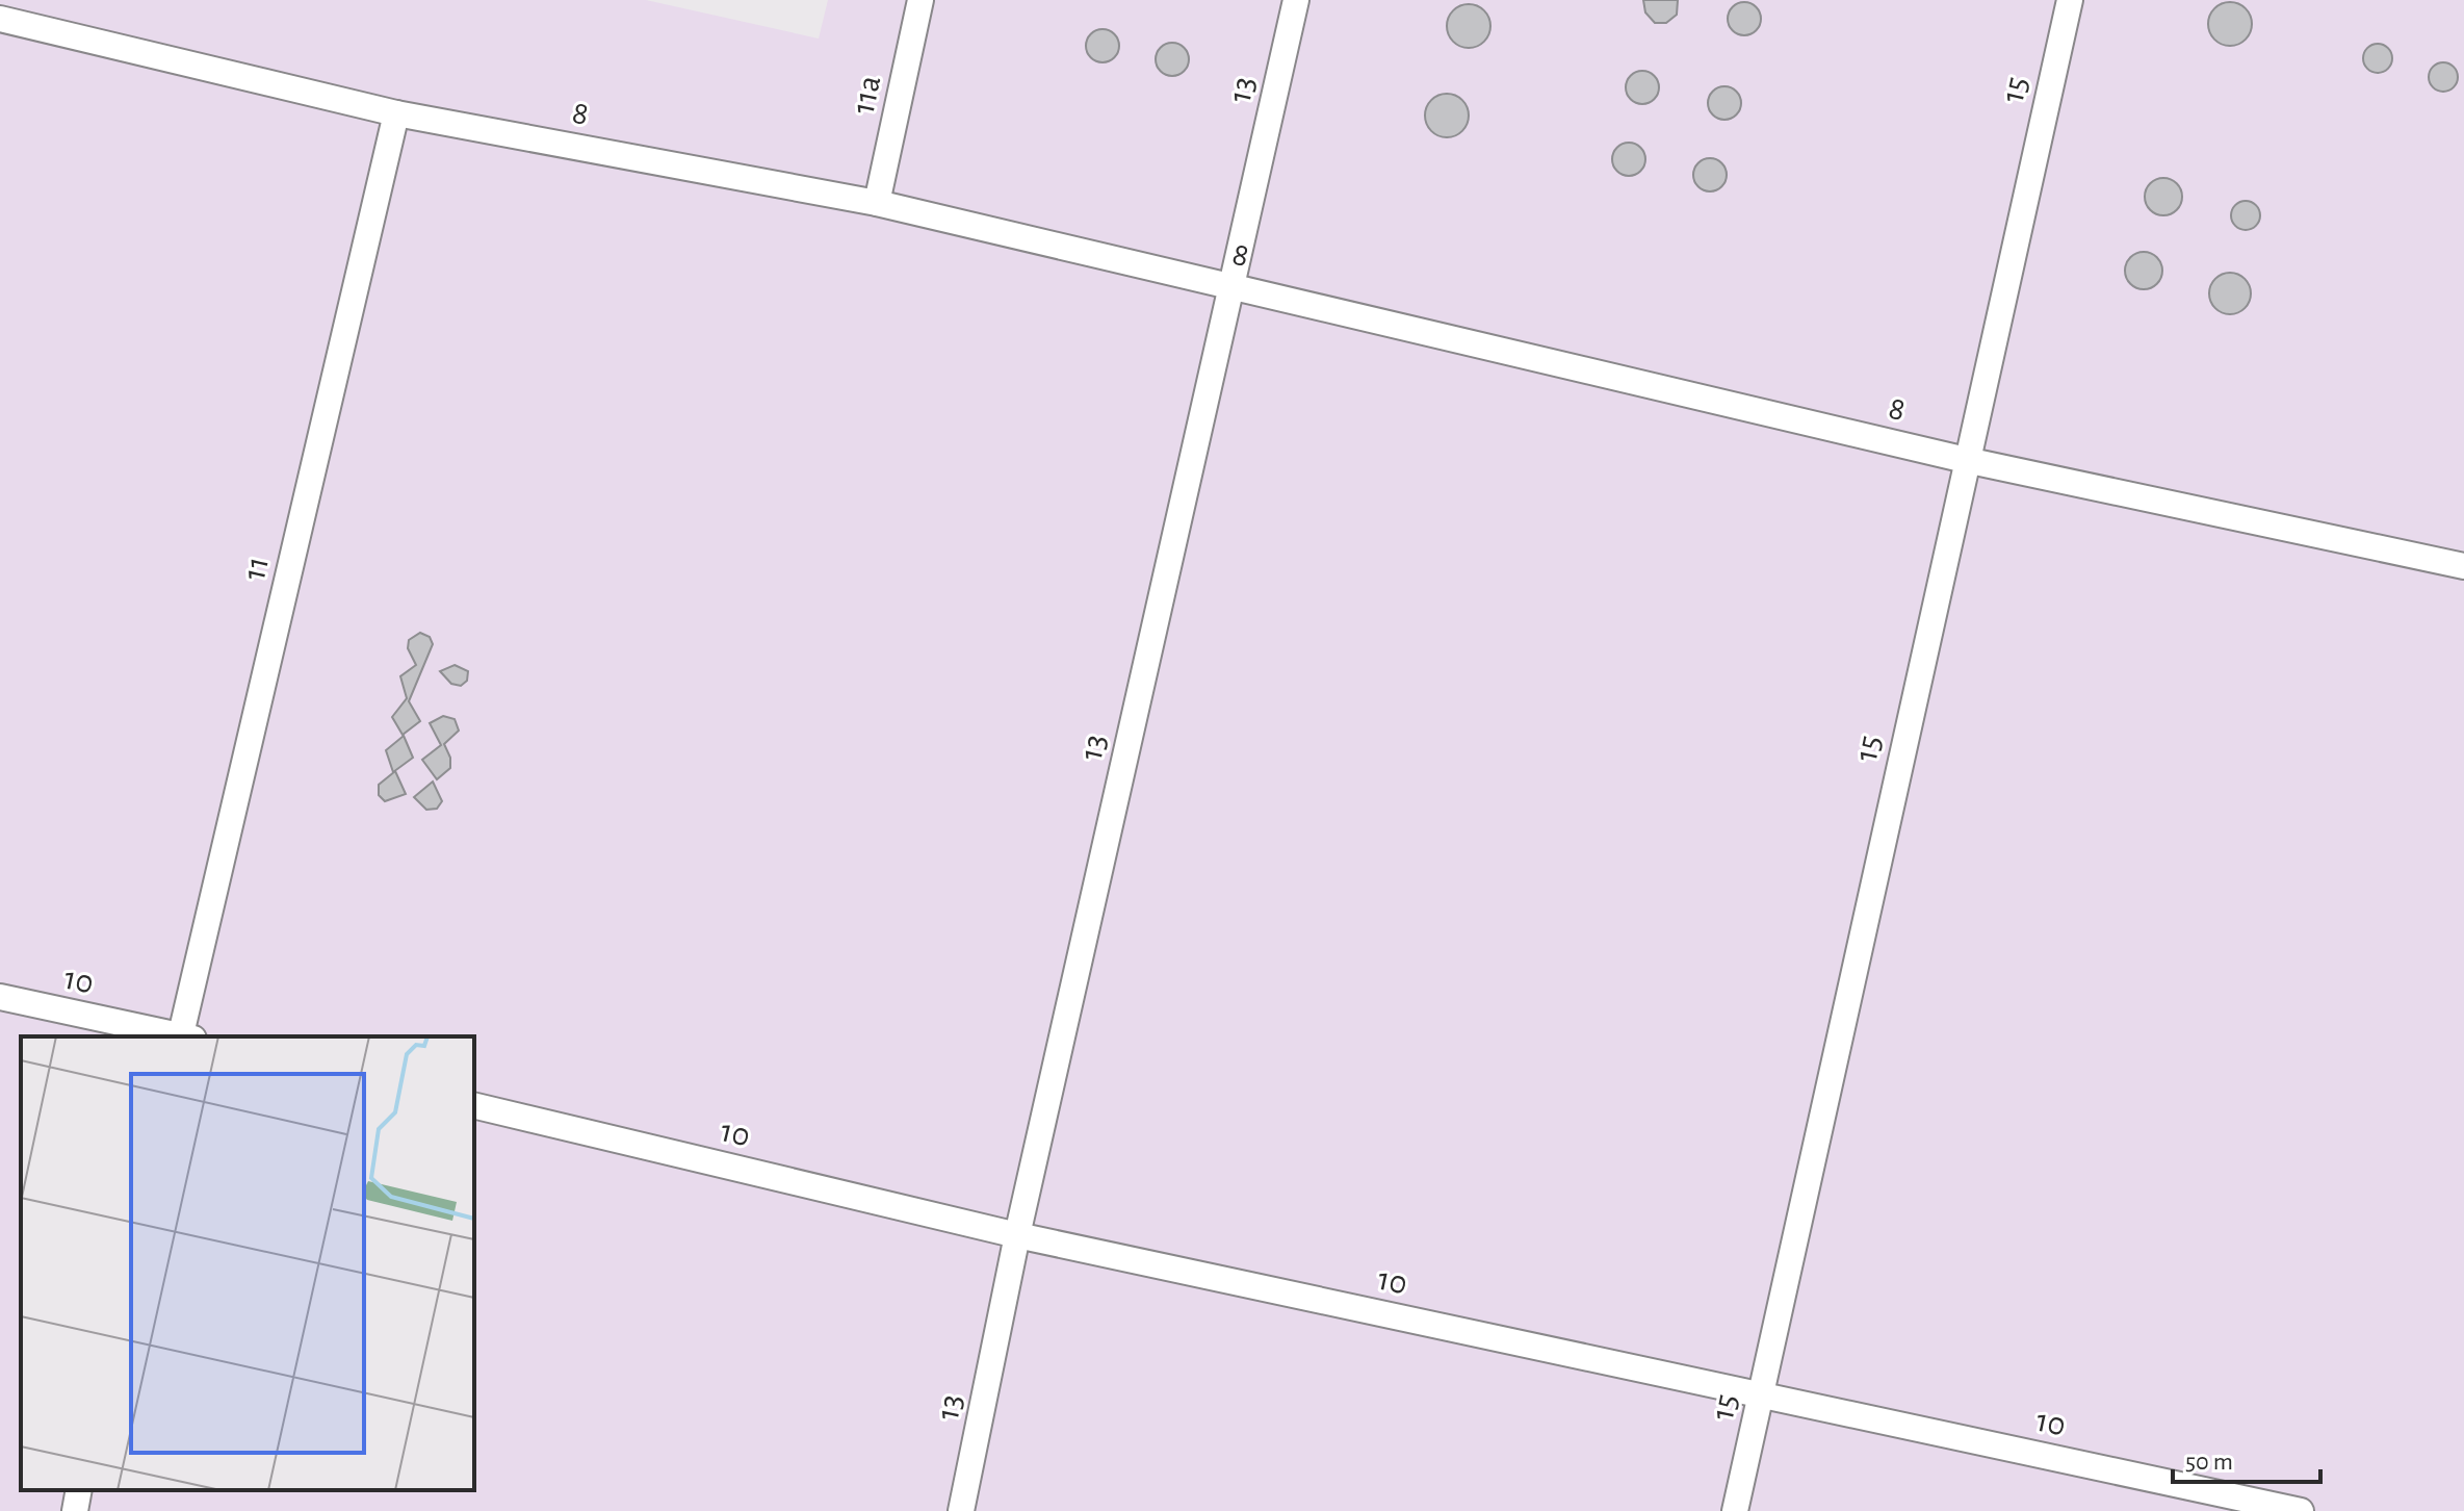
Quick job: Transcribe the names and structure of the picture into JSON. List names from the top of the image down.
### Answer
{
  "streets": {
    "lane": [
      "13",
      "15",
      "11a",
      "8",
      "11",
      "10"
    ]
  },
  "crossings": [
    ["13", "8"],
    ["13", "10"],
    ["15", "8"],
    ["15", "10"],
    ["11a", "8"],
    ["8", "11"]
  ],
  "scale_bar": "50 m"
}
